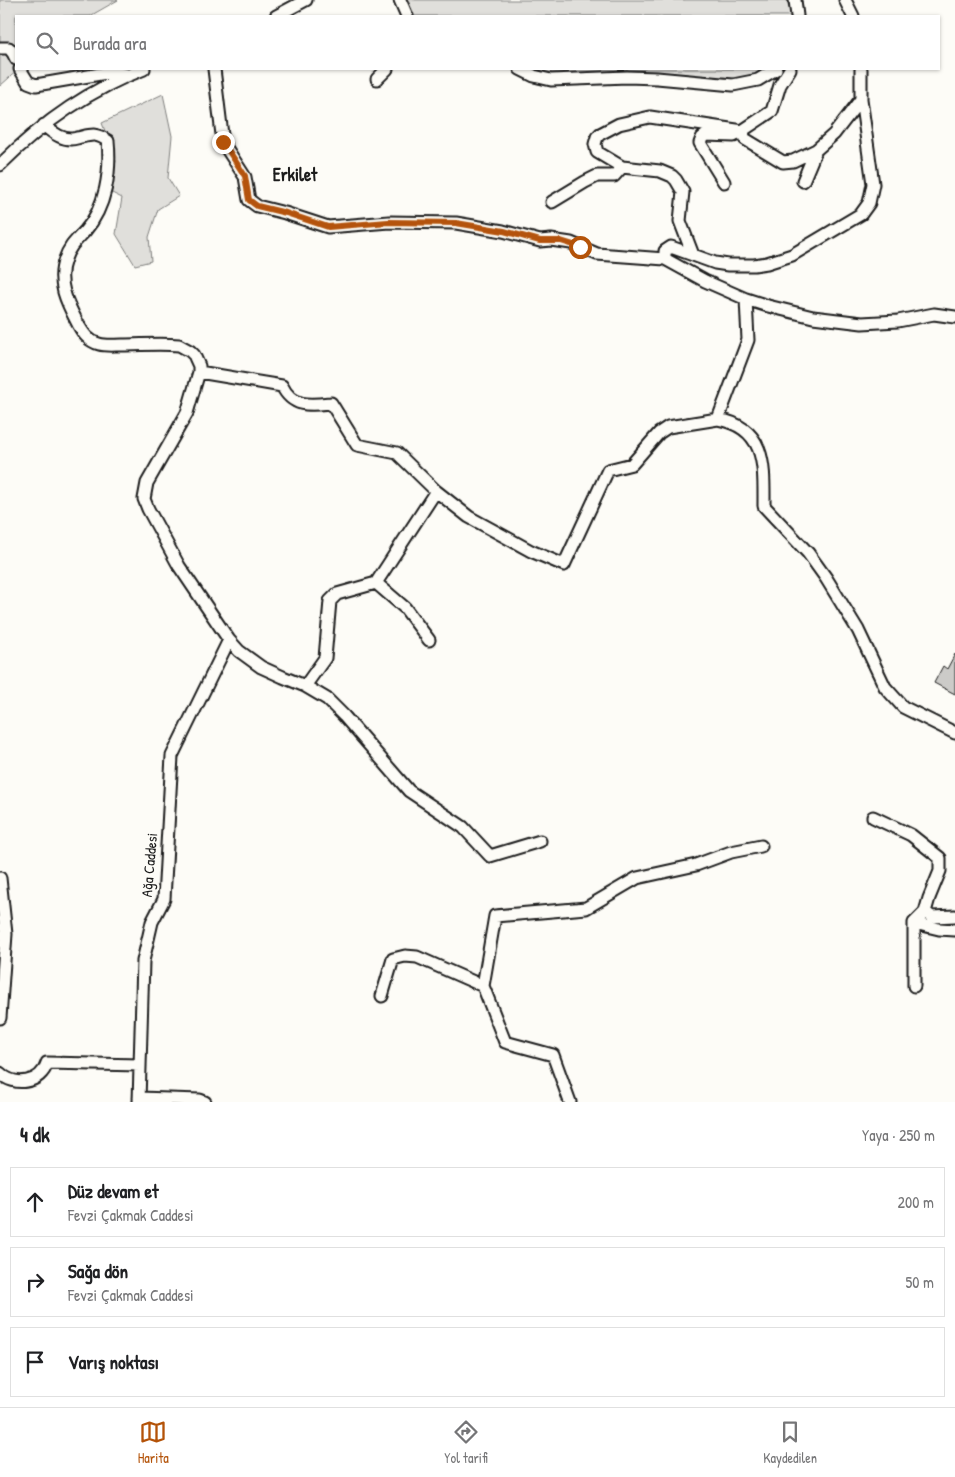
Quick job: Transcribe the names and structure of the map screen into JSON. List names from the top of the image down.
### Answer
{
  "streets": {
    "street": ["Ağa Caddesi"]
  },
  "districts": ["Erkilet"],
  "page": {
    "search": "Burada ara",
    "heading": ["4 dk", "Yaya · 250 m"],
    "list": [
      ["Düz devam et", "Fevzi Çakmak Caddesi", "200 m"],
      ["Sağa dön", "Fevzi Çakmak Caddesi", "50 m"],
      "Varış noktası"
    ],
    "nav": ["Harita", "Yol tarifi", "Kaydedilen"]
  }
}
